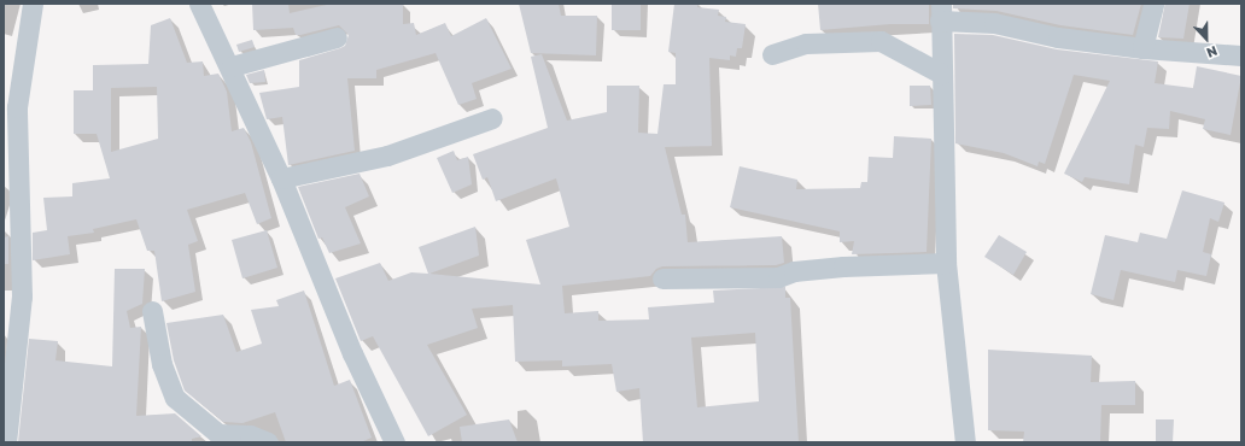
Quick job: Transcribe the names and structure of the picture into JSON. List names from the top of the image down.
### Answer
{
  "north": "bottom"
}
